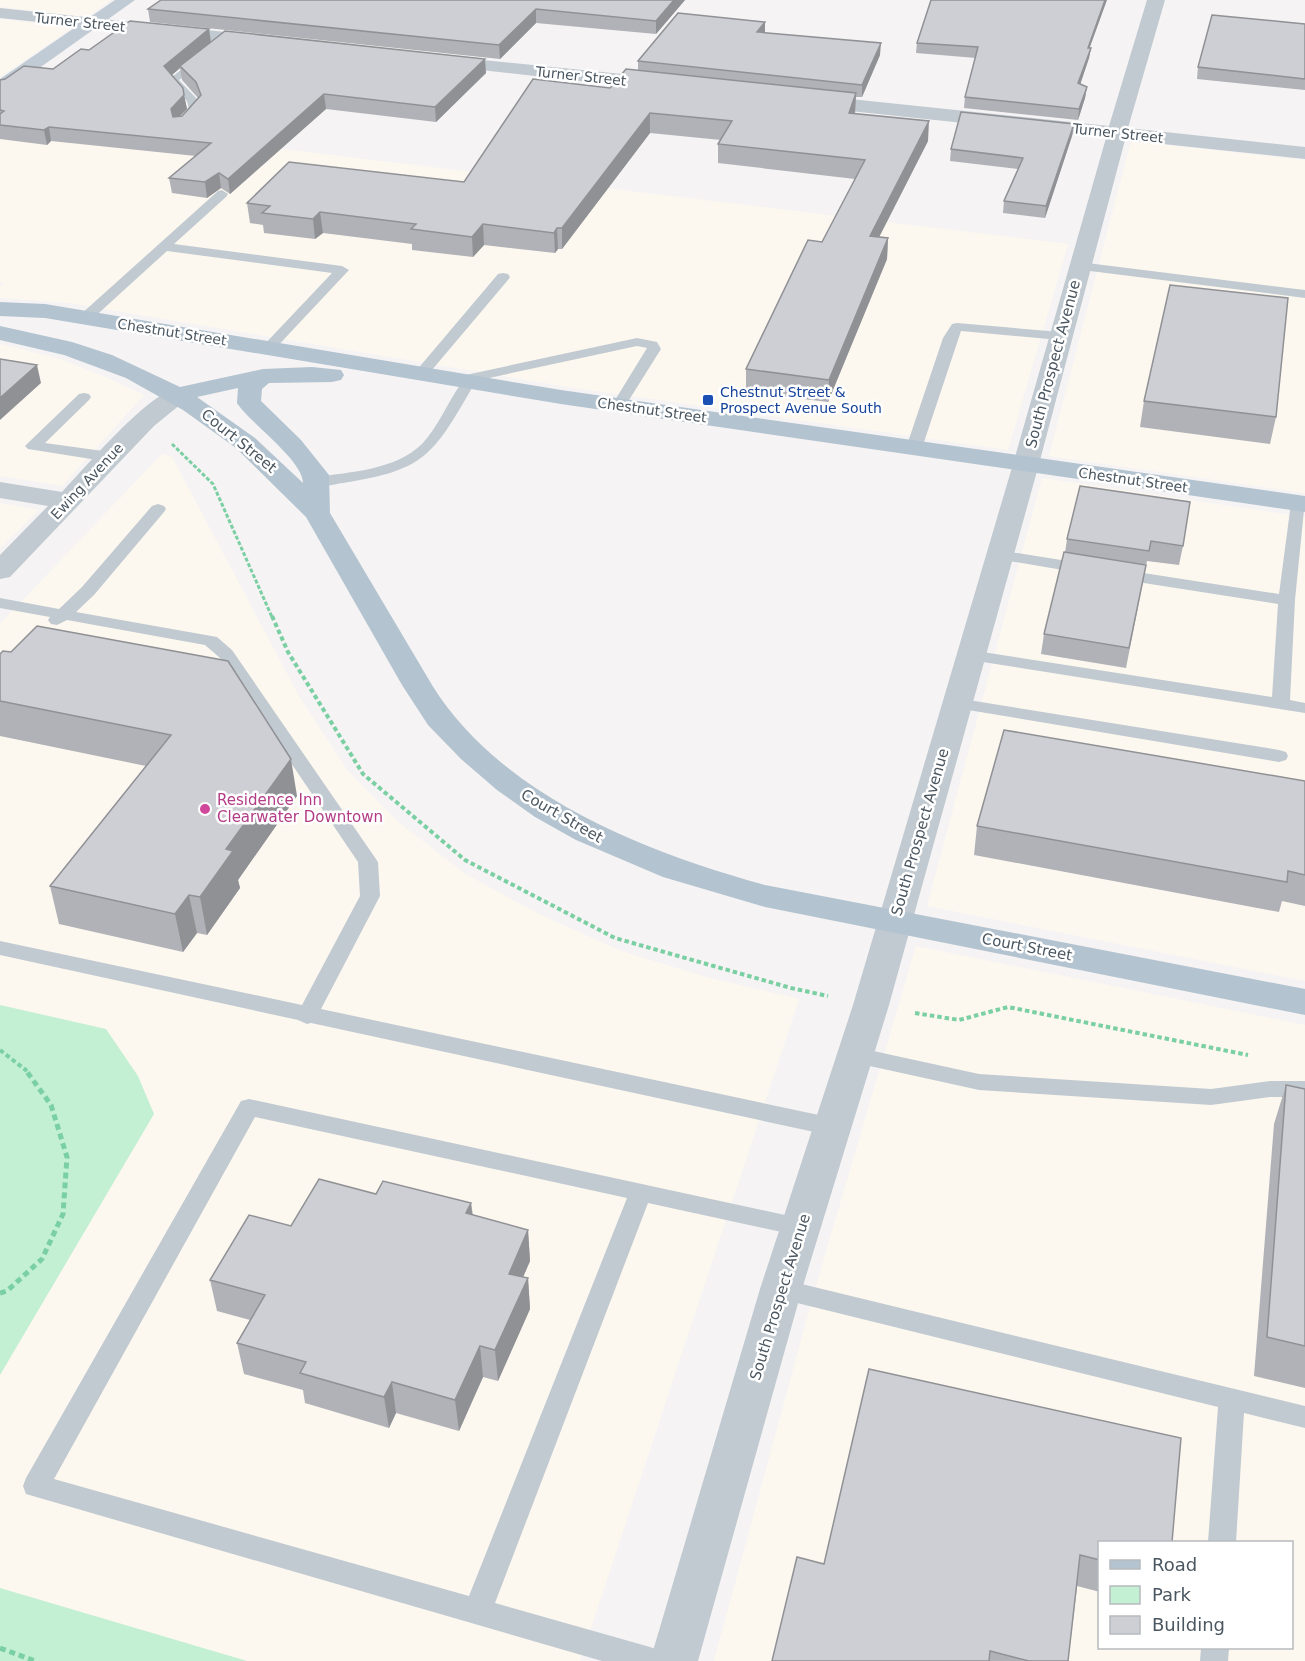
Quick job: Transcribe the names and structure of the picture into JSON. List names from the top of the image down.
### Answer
{
  "streets": {
    "main road": ["Chestnut Street", "Court Street"],
    "street": ["Turner Street", "South Prospect Avenue", "Ewing Avenue"]
  },
  "crossings": [
    ["Turner Street", "South Prospect Avenue"],
    ["Chestnut Street", "South Prospect Avenue"],
    ["South Prospect Avenue", "Court Street"],
    ["Court Street", "Ewing Avenue"]
  ],
  "places": {
    "transit": ["Chestnut Street & Prospect Avenue South"],
    "other": ["Residence Inn Clearwater Downtown"]
  },
  "legend": ["Road", "Park", "Building"]
}
